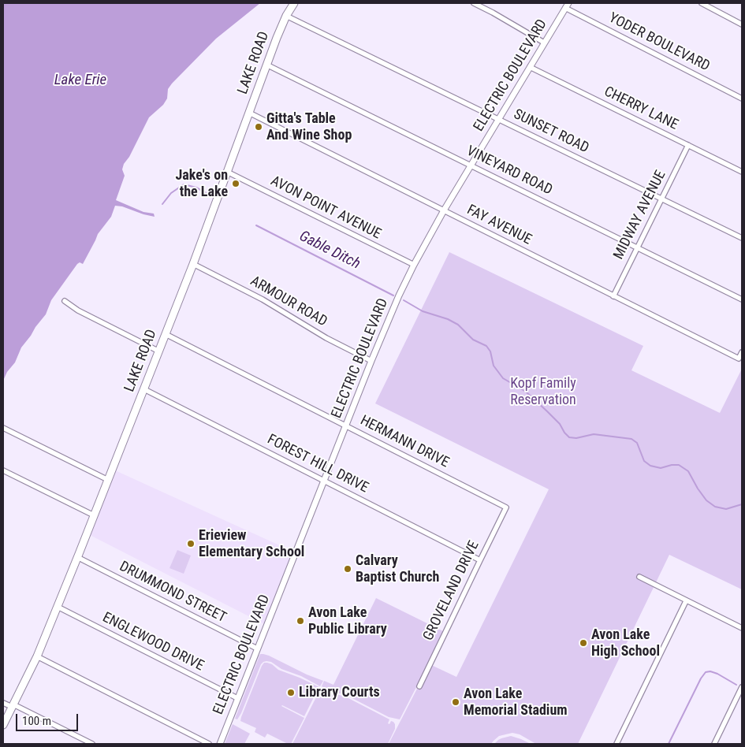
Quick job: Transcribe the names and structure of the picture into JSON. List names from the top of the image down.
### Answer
{
  "streets": {
    "main road": ["LAKE ROAD"],
    "street": [
      "YODER BOULEVARD",
      "ELECTRIC BOULEVARD",
      "CHERRY LANE",
      "SUNSET ROAD",
      "VINEYARD ROAD",
      "AVON POINT AVENUE",
      "MIDWAY AVENUE",
      "FAY AVENUE",
      "ARMOUR ROAD",
      "HERMANN DRIVE",
      "FOREST HILL DRIVE",
      "GROVELAND DRIVE",
      "DRUMMOND STREET",
      "ENGLEWOOD DRIVE"
    ]
  },
  "crossings": [
    ["YODER BOULEVARD", "ELECTRIC BOULEVARD"],
    ["LAKE ROAD", "SUNSET ROAD"],
    ["LAKE ROAD", "VINEYARD ROAD"],
    ["LAKE ROAD", "AVON POINT AVENUE"],
    ["LAKE ROAD", "FAY AVENUE"],
    ["LAKE ROAD", "ARMOUR ROAD"],
    ["LAKE ROAD", "HERMANN DRIVE"],
    ["LAKE ROAD", "FOREST HILL DRIVE"],
    ["LAKE ROAD", "DRUMMOND STREET"],
    ["LAKE ROAD", "ENGLEWOOD DRIVE"],
    ["ELECTRIC BOULEVARD", "CHERRY LANE"],
    ["ELECTRIC BOULEVARD", "SUNSET ROAD"],
    ["ELECTRIC BOULEVARD", "VINEYARD ROAD"],
    ["ELECTRIC BOULEVARD", "AVON POINT AVENUE"],
    ["ELECTRIC BOULEVARD", "FAY AVENUE"],
    ["ELECTRIC BOULEVARD", "ARMOUR ROAD"],
    ["ELECTRIC BOULEVARD", "HERMANN DRIVE"],
    ["ELECTRIC BOULEVARD", "FOREST HILL DRIVE"],
    ["ELECTRIC BOULEVARD", "DRUMMOND STREET"],
    ["ELECTRIC BOULEVARD", "ENGLEWOOD DRIVE"],
    ["CHERRY LANE", "MIDWAY AVENUE"],
    ["SUNSET ROAD", "MIDWAY AVENUE"],
    ["VINEYARD ROAD", "MIDWAY AVENUE"],
    ["MIDWAY AVENUE", "FAY AVENUE"],
    ["HERMANN DRIVE", "GROVELAND DRIVE"],
    ["FOREST HILL DRIVE", "GROVELAND DRIVE"]
  ],
  "water": ["Lake Erie", "Gable Ditch"],
  "parks": ["Kopf Family Reservation"],
  "places": [
    "Gitta's Table And Wine Shop",
    "Jake's on the Lake",
    "Erieview Elementary School",
    "Calvary Baptist Church",
    "Avon Lake Public Library",
    "Avon Lake High School",
    "Library Courts",
    "Avon Lake Memorial Stadium"
  ],
  "scale_bar": "100 m"
}
